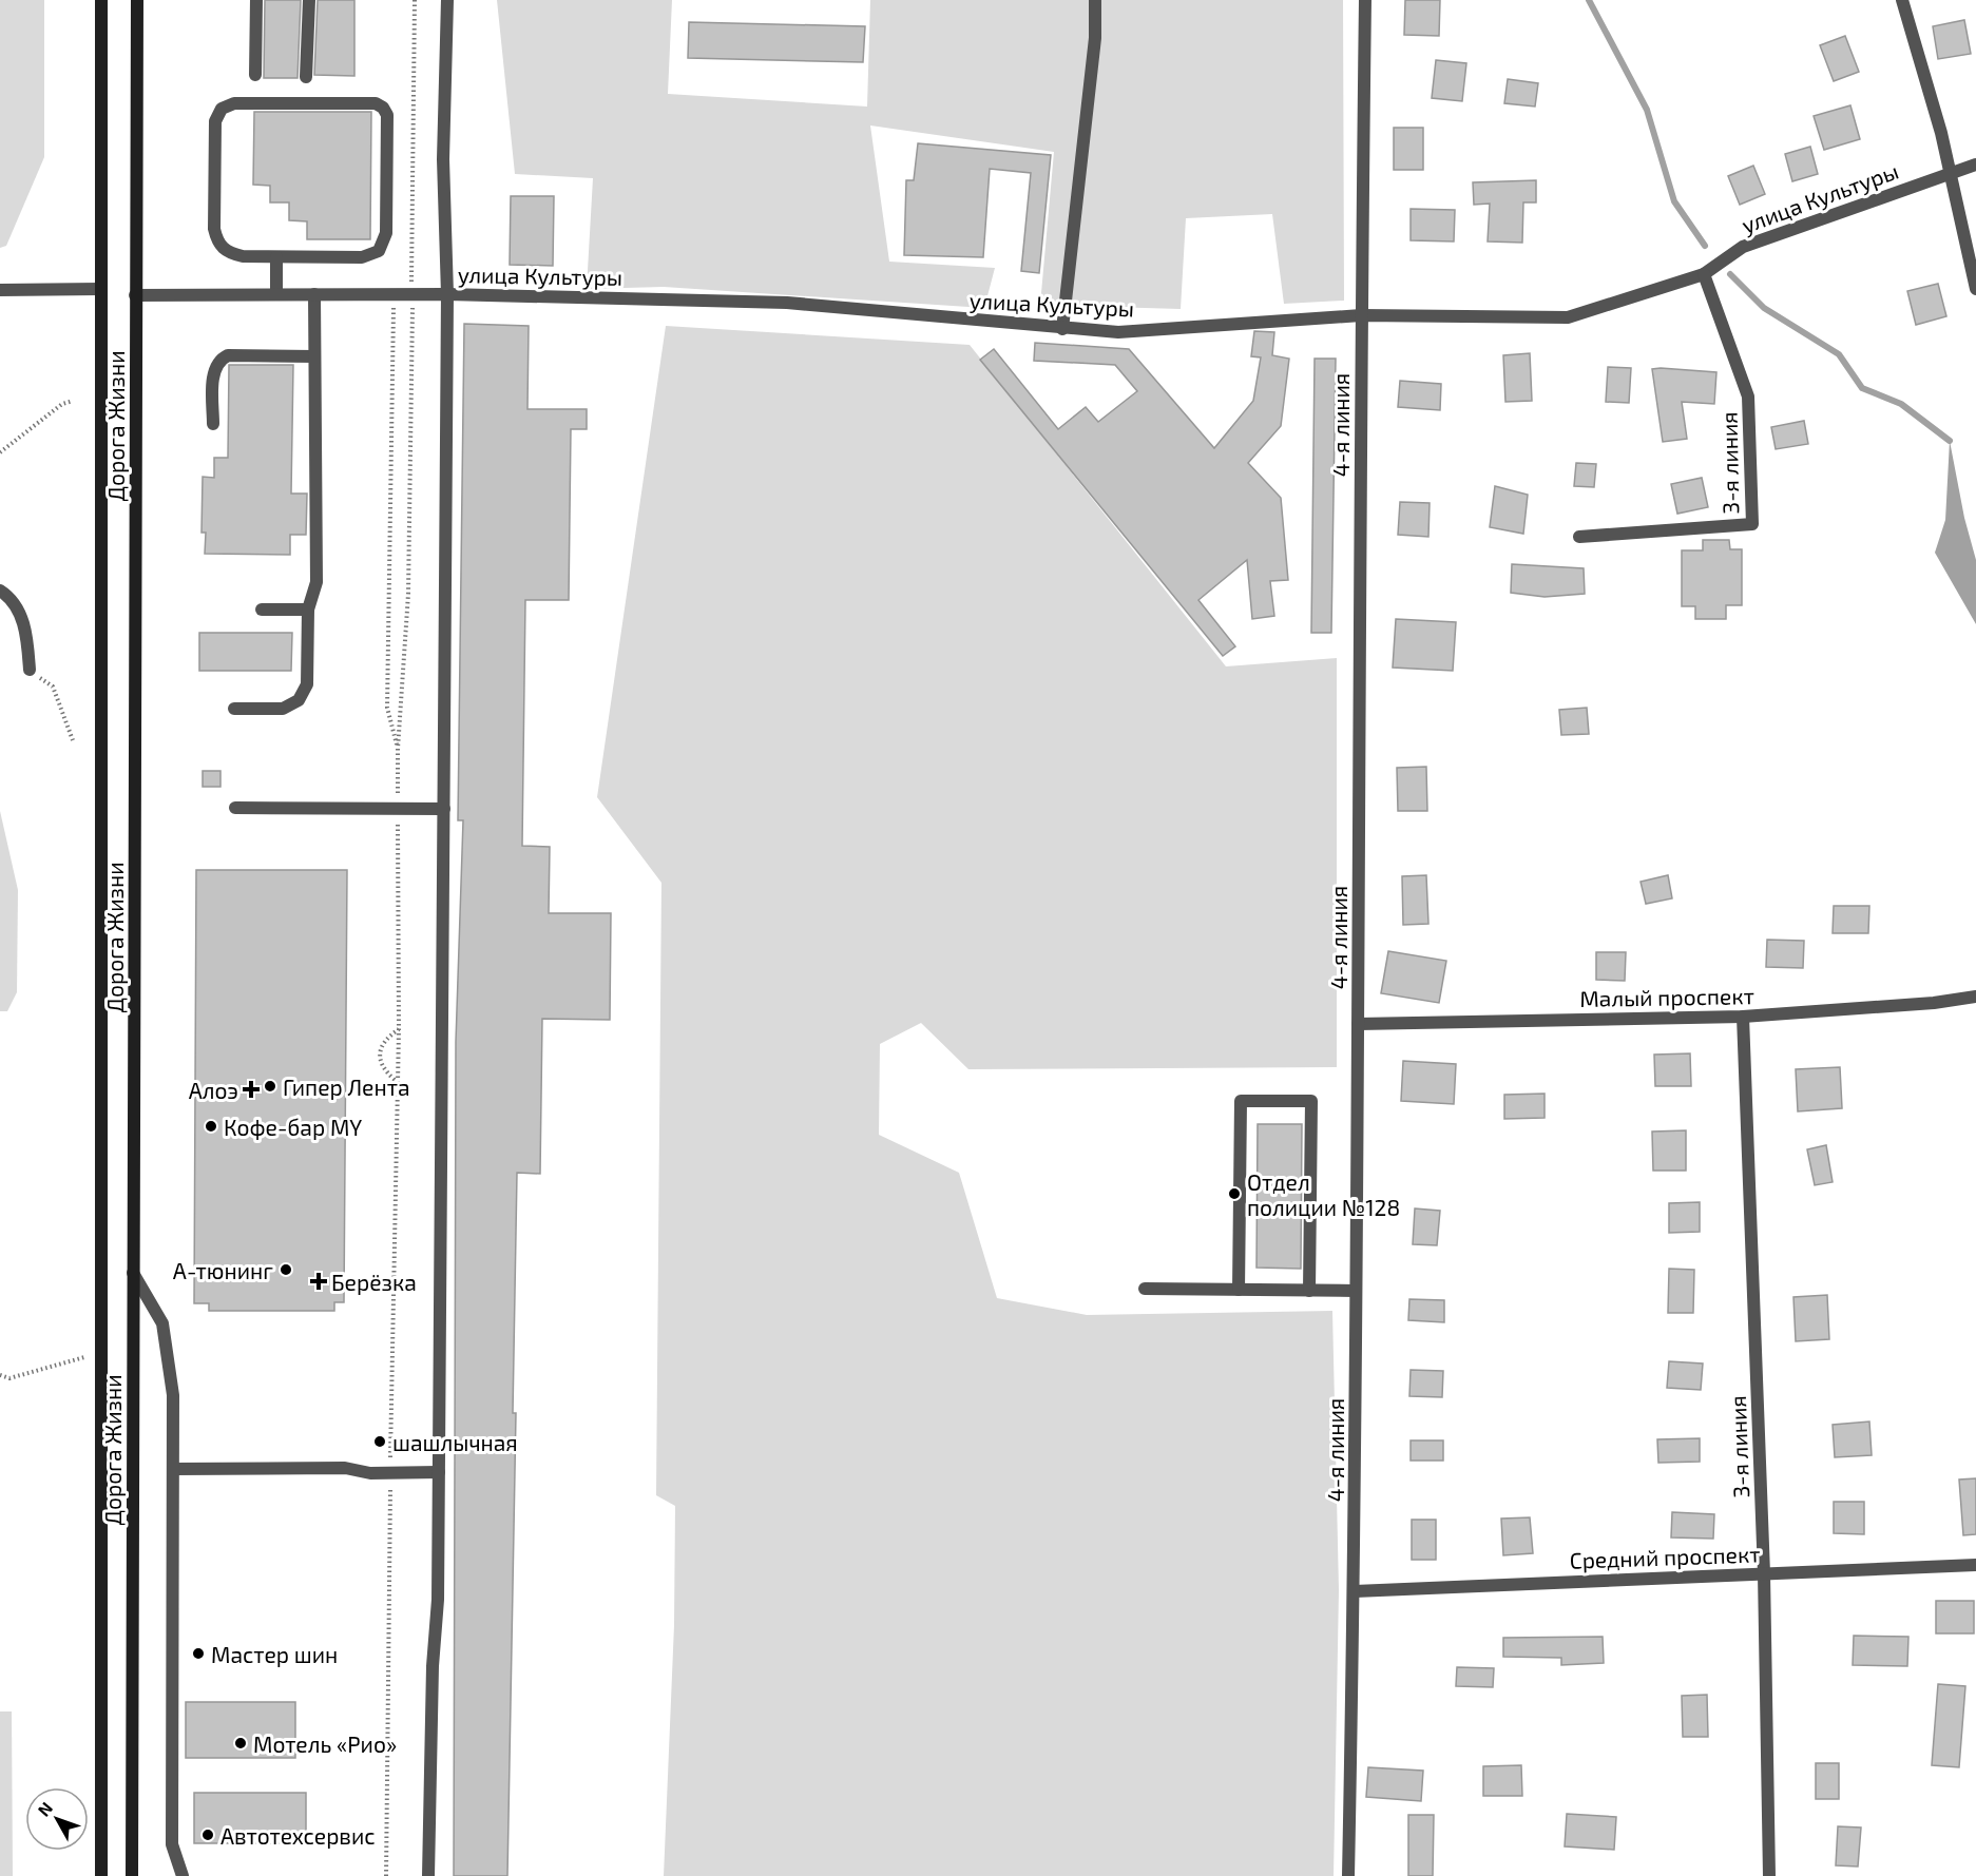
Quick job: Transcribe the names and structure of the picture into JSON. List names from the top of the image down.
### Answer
{
  "streets": {
    "main road": ["Дорога Жизни"],
    "street": [
      "улица Культуры",
      "4-я линия",
      "3-я линия",
      "Малый проспект",
      "Средний проспект"
    ]
  },
  "crossings": [
    ["улица Культуры", "4-я линия"],
    ["улица Культуры", "Дорога Жизни"],
    ["улица Культуры", "3-я линия"],
    ["4-я линия", "Малый проспект"],
    ["4-я линия", "Средний проспект"],
    ["3-я линия", "Малый проспект"],
    ["3-я линия", "Средний проспект"]
  ],
  "places": {
    "other": [
      "Гипер Лента",
      "Кофе-бар MY",
      "Отдел полиции №128",
      "А-тюнинг",
      "шашлычная",
      "Мастер шин",
      "Мотель «Рио»",
      "Автотехсервис"
    ],
    "health": ["Алоэ", "Берёзка"]
  },
  "north": "top left"
}
